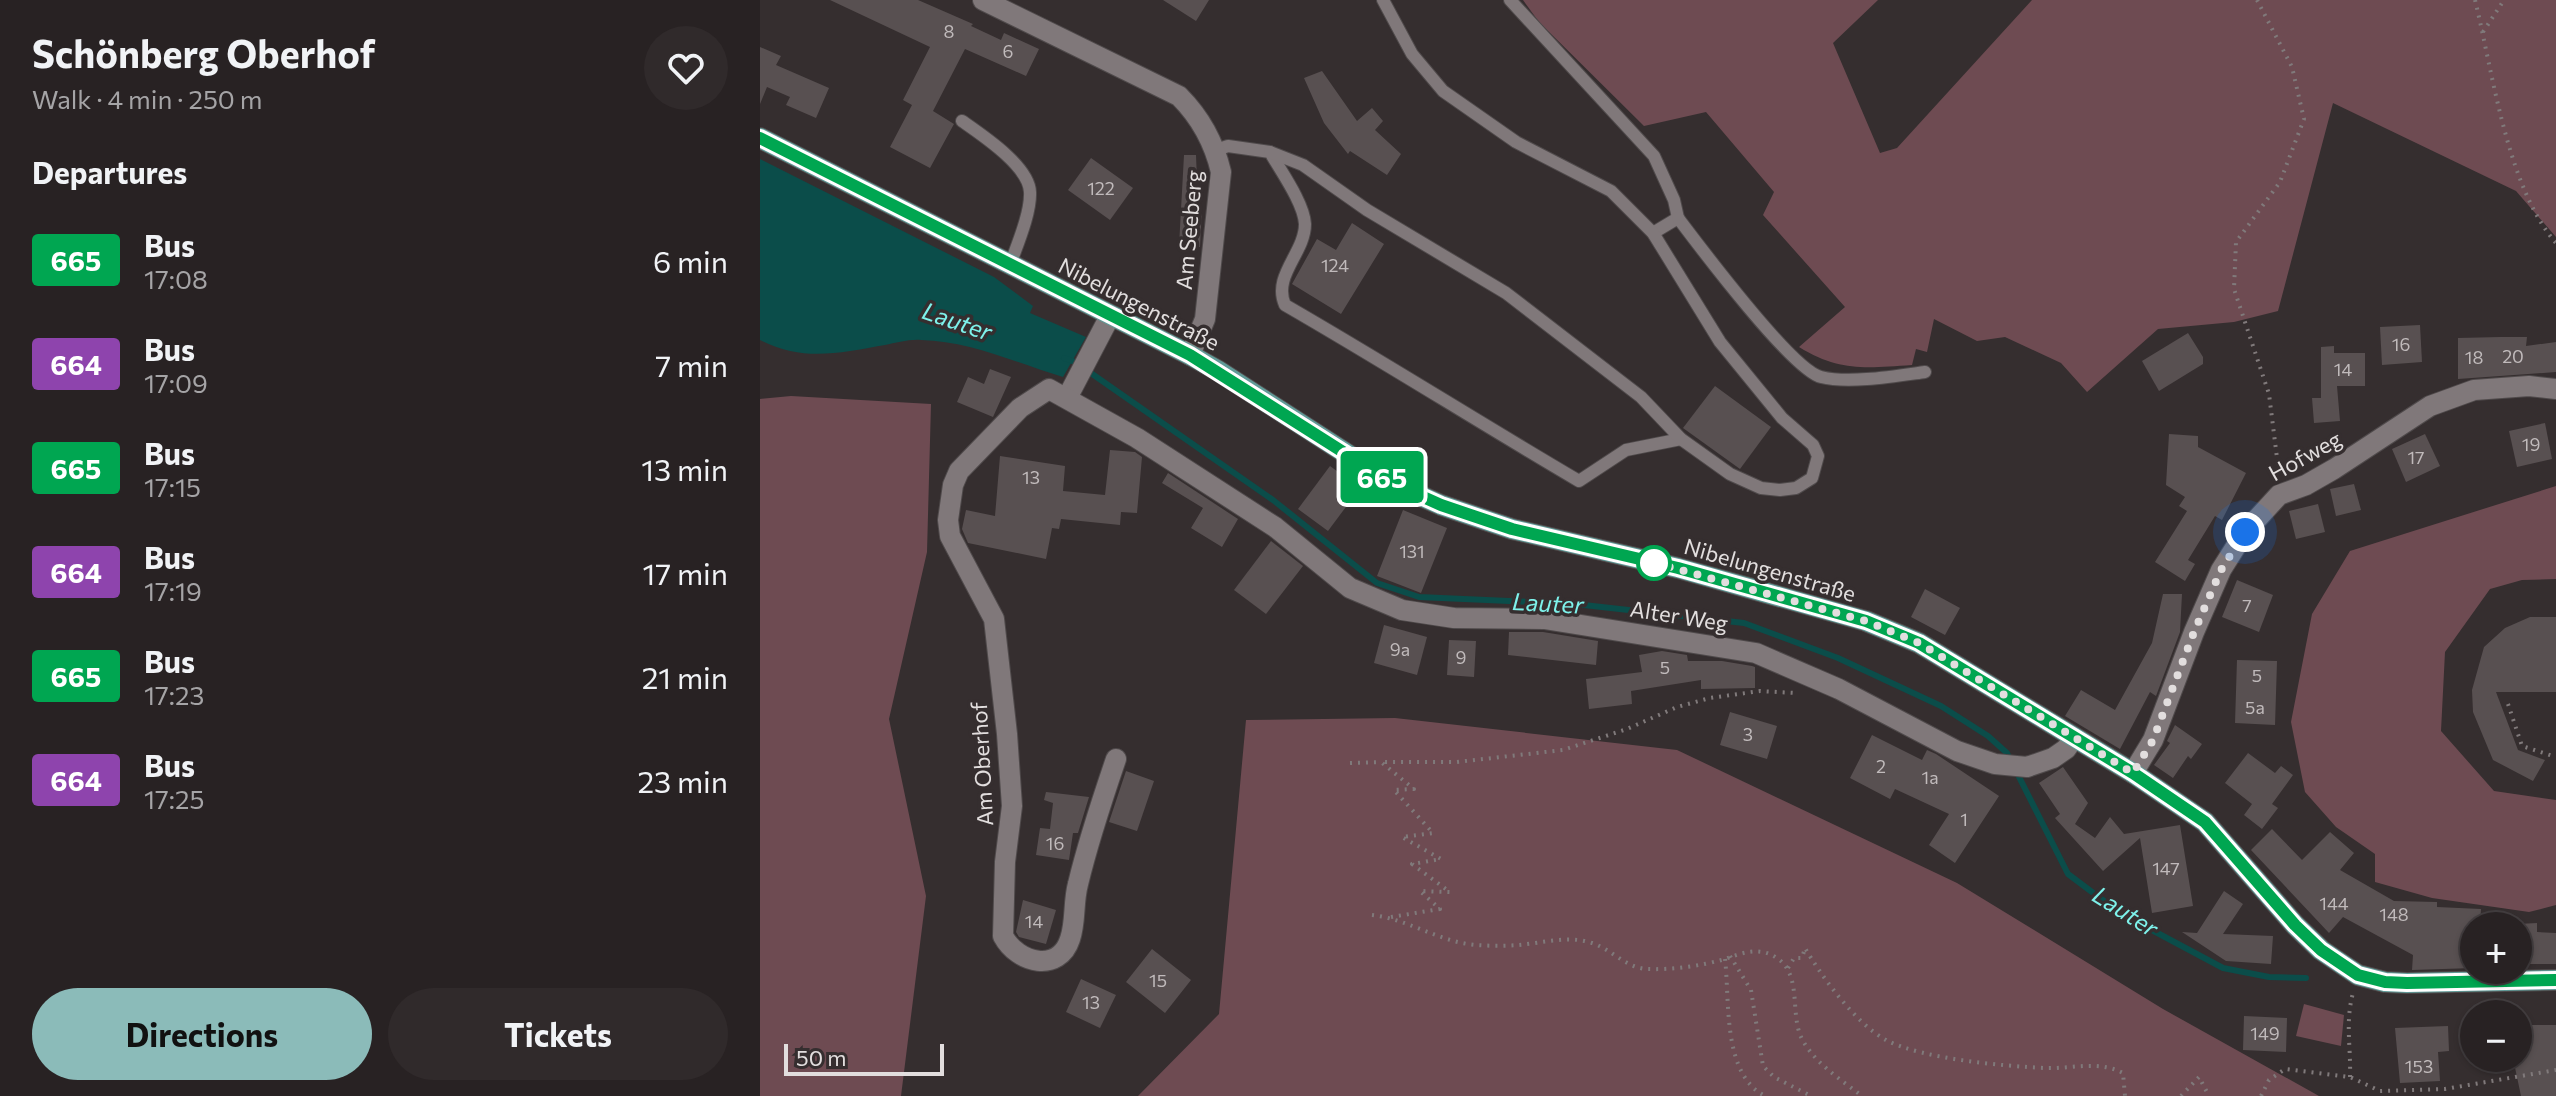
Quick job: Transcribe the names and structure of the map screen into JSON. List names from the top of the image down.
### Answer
{
  "streets": {
    "main road": ["Nibelungenstraße"],
    "street": [
      "Am Seeberg",
      "Hofweg",
      "Alter Weg",
      "Am Oberhof"
    ]
  },
  "crossings": [
    ["Am Seeberg", "Nibelungenstraße"],
    ["Nibelungenstraße", "Hofweg"],
    ["Nibelungenstraße", "Alter Weg"],
    ["Alter Weg", "Am Oberhof"]
  ],
  "water": ["Lauter"],
  "lines": ["bus line 665"],
  "house_numbers": [
    "8",
    "6",
    "122",
    "124",
    "16",
    "20",
    "18",
    "14",
    "19",
    "17",
    "13",
    "131",
    "7",
    "9a",
    "9",
    "5",
    "5",
    "5a",
    "3",
    "2",
    "1a",
    "1",
    "16",
    "147",
    "144",
    "148",
    "14",
    "15",
    "13",
    "149",
    "153"
  ],
  "scale_bar": "50 m",
  "page": {
    "heading": [
      ["Schönberg Oberhof", "Walk · 4 min · 250 m"],
      "Departures"
    ],
    "on_map": "665",
    "list": [
      {
        "mark": "665",
        "name": "Bus",
        "note": "17:08",
        "value": "6 min"
      },
      {
        "mark": "664",
        "name": "Bus",
        "note": "17:09",
        "value": "7 min"
      },
      {
        "mark": "665",
        "name": "Bus",
        "note": "17:15",
        "value": "13 min"
      },
      {
        "mark": "664",
        "name": "Bus",
        "note": "17:19",
        "value": "17 min"
      },
      {
        "mark": "665",
        "name": "Bus",
        "note": "17:23",
        "value": "21 min"
      },
      {
        "mark": "664",
        "name": "Bus",
        "note": "17:25",
        "value": "23 min"
      }
    ],
    "map_buttons": ["+", "−"],
    "buttons": ["Directions", "Tickets"],
    "scale": "50 m"
  }
}
